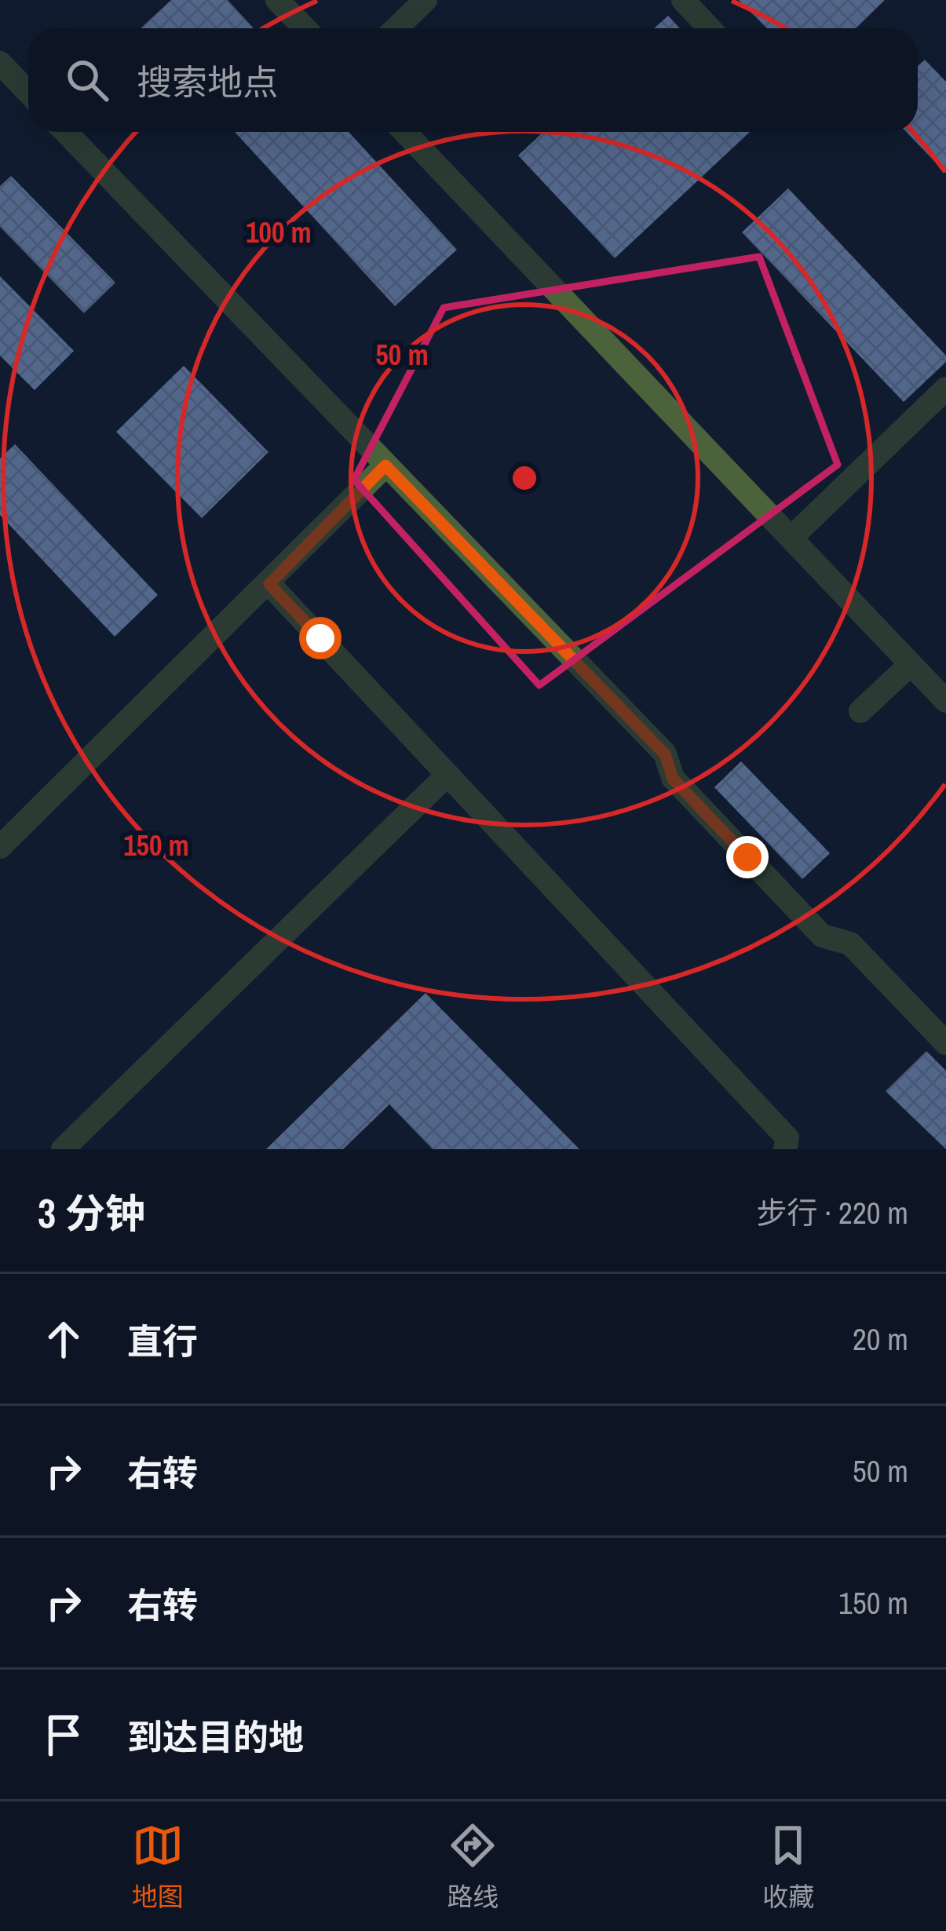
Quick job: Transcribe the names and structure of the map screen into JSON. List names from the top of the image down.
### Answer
{
  "page": {
    "search": "搜索地点",
    "heading": ["3 分钟", "步行 · 220 m"],
    "list": [
      ["直行", "20 m"],
      ["右转", "50 m"],
      ["右转", "150 m"],
      "到达目的地"
    ],
    "nav": ["地图", "路线", "收藏"]
  },
  "rings": ["100 m", "50 m", "150 m"]
}
